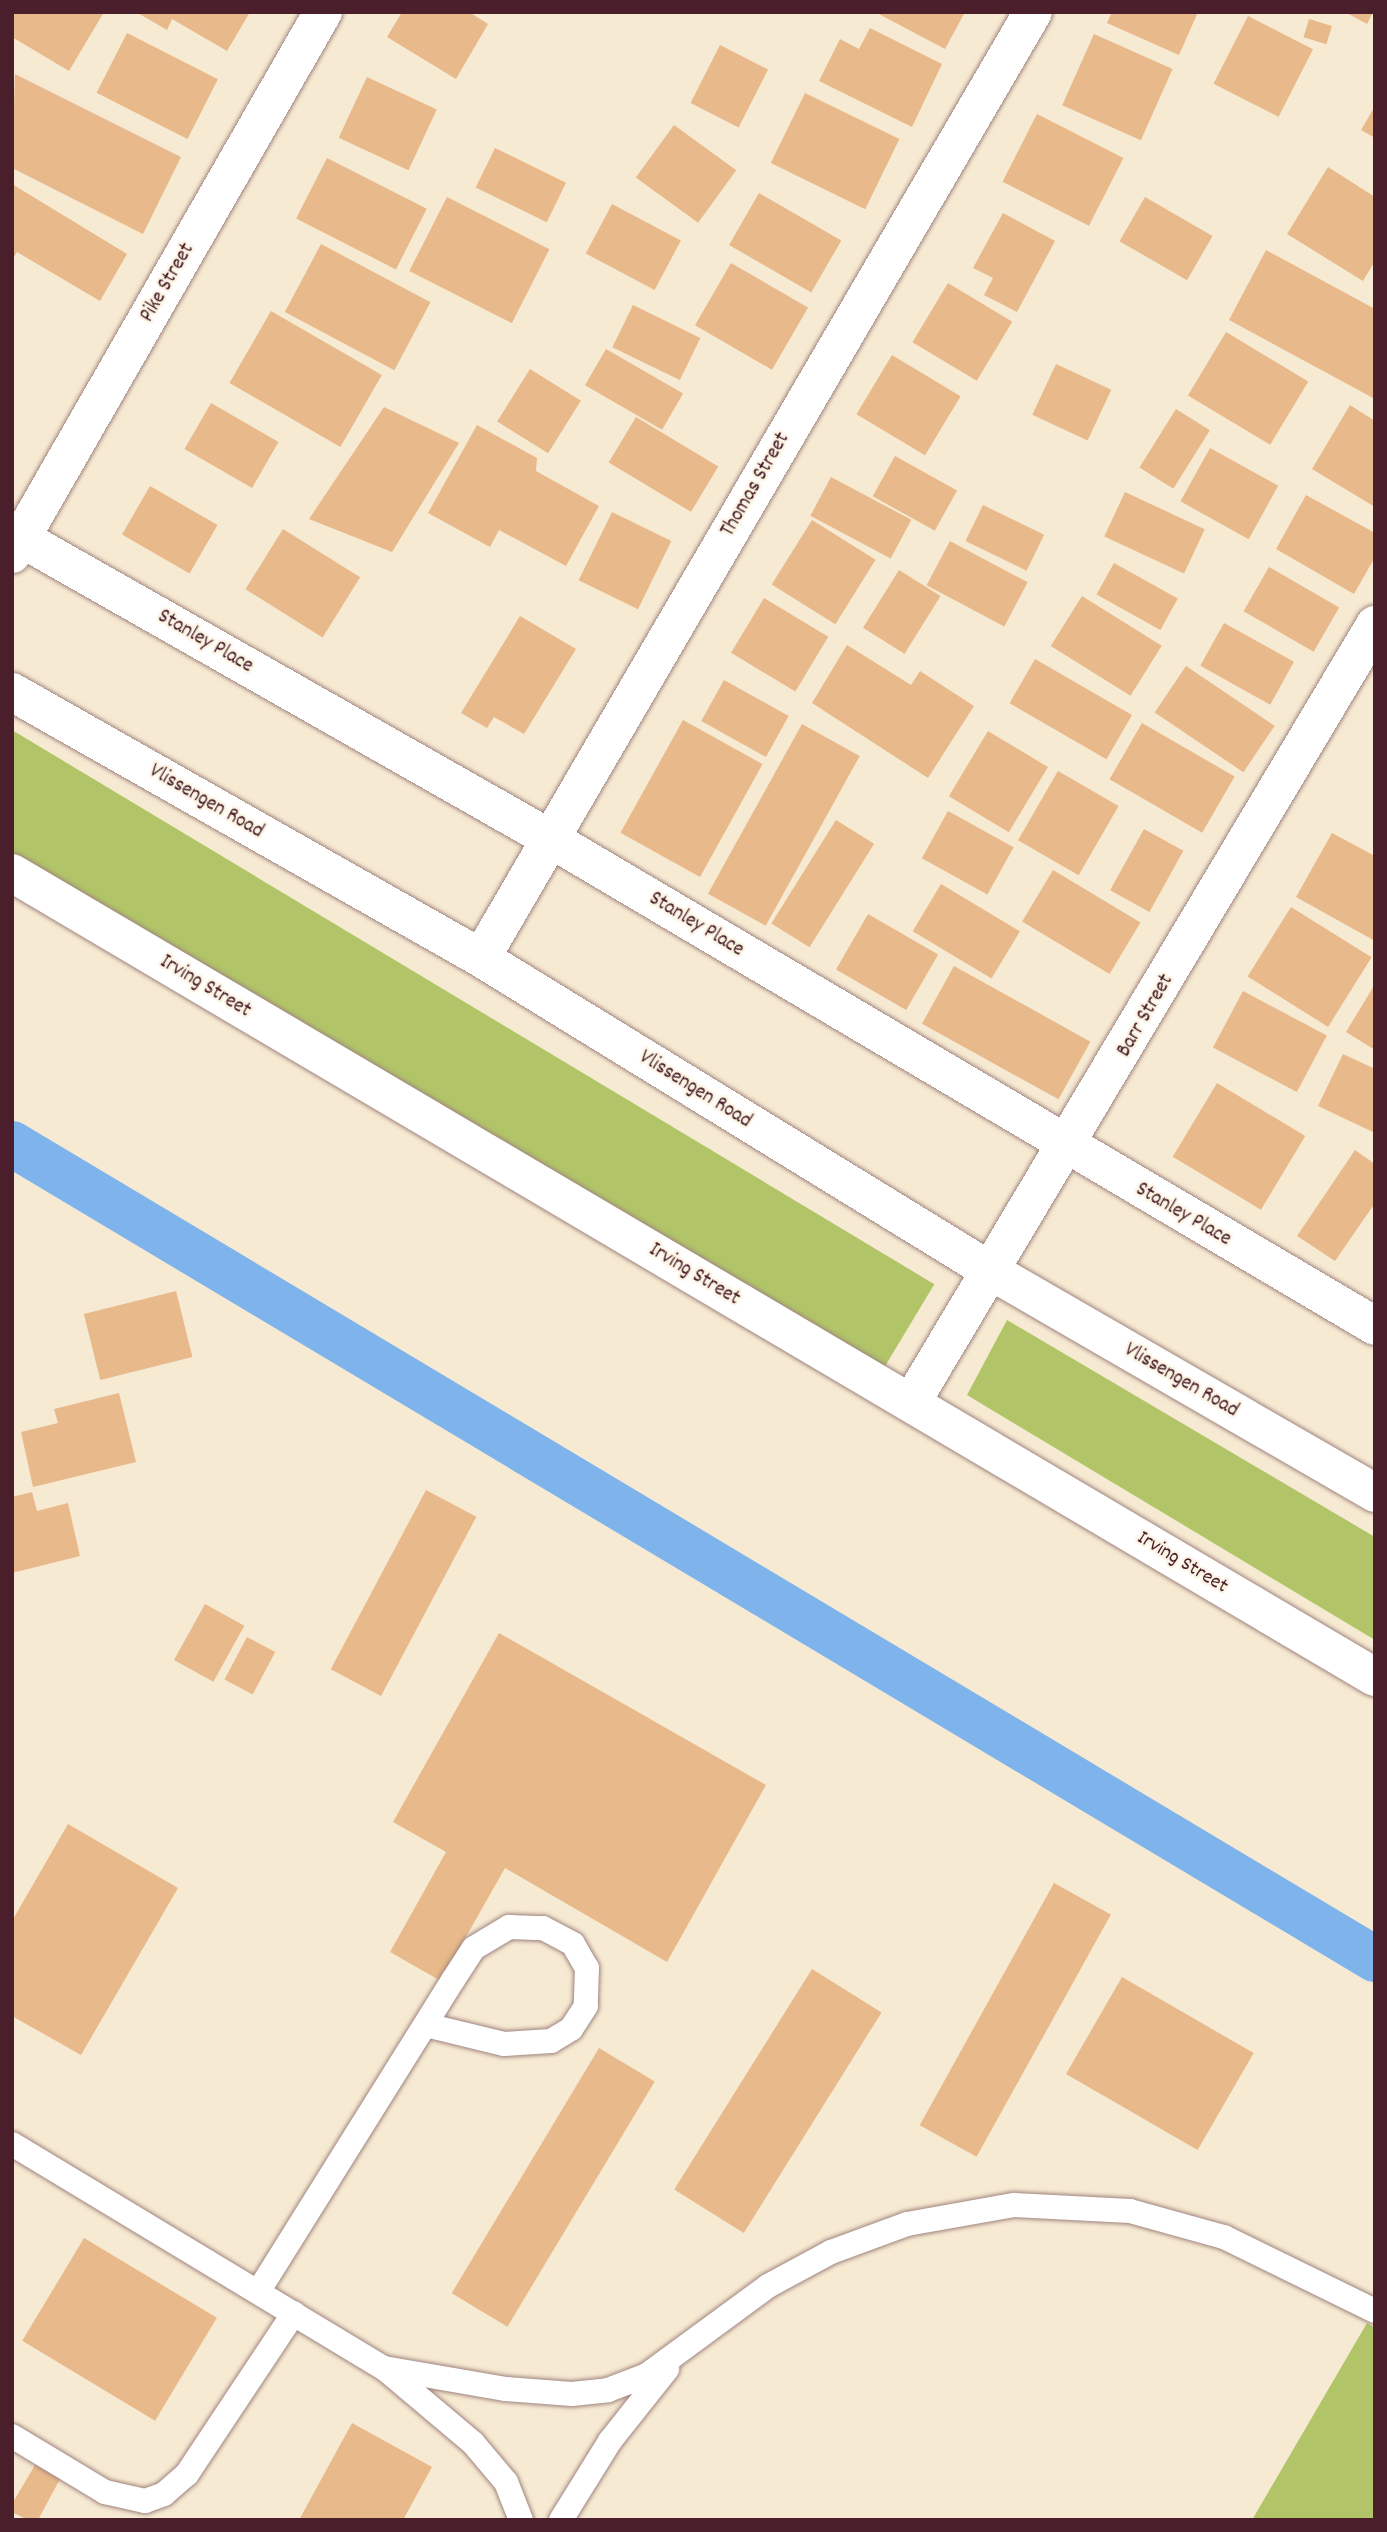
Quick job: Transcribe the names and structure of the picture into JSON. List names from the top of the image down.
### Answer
{
  "streets": {
    "street": [
      "Pike Street",
      "Thomas Street",
      "Stanley Place",
      "Vlissengen Road",
      "Irving Street",
      "Barr Street"
    ]
  },
  "crossings": [
    ["Pike Street", "Stanley Place"],
    ["Thomas Street", "Stanley Place"],
    ["Thomas Street", "Vlissengen Road"],
    ["Stanley Place", "Barr Street"],
    ["Vlissengen Road", "Barr Street"],
    ["Irving Street", "Barr Street"]
  ]
}
